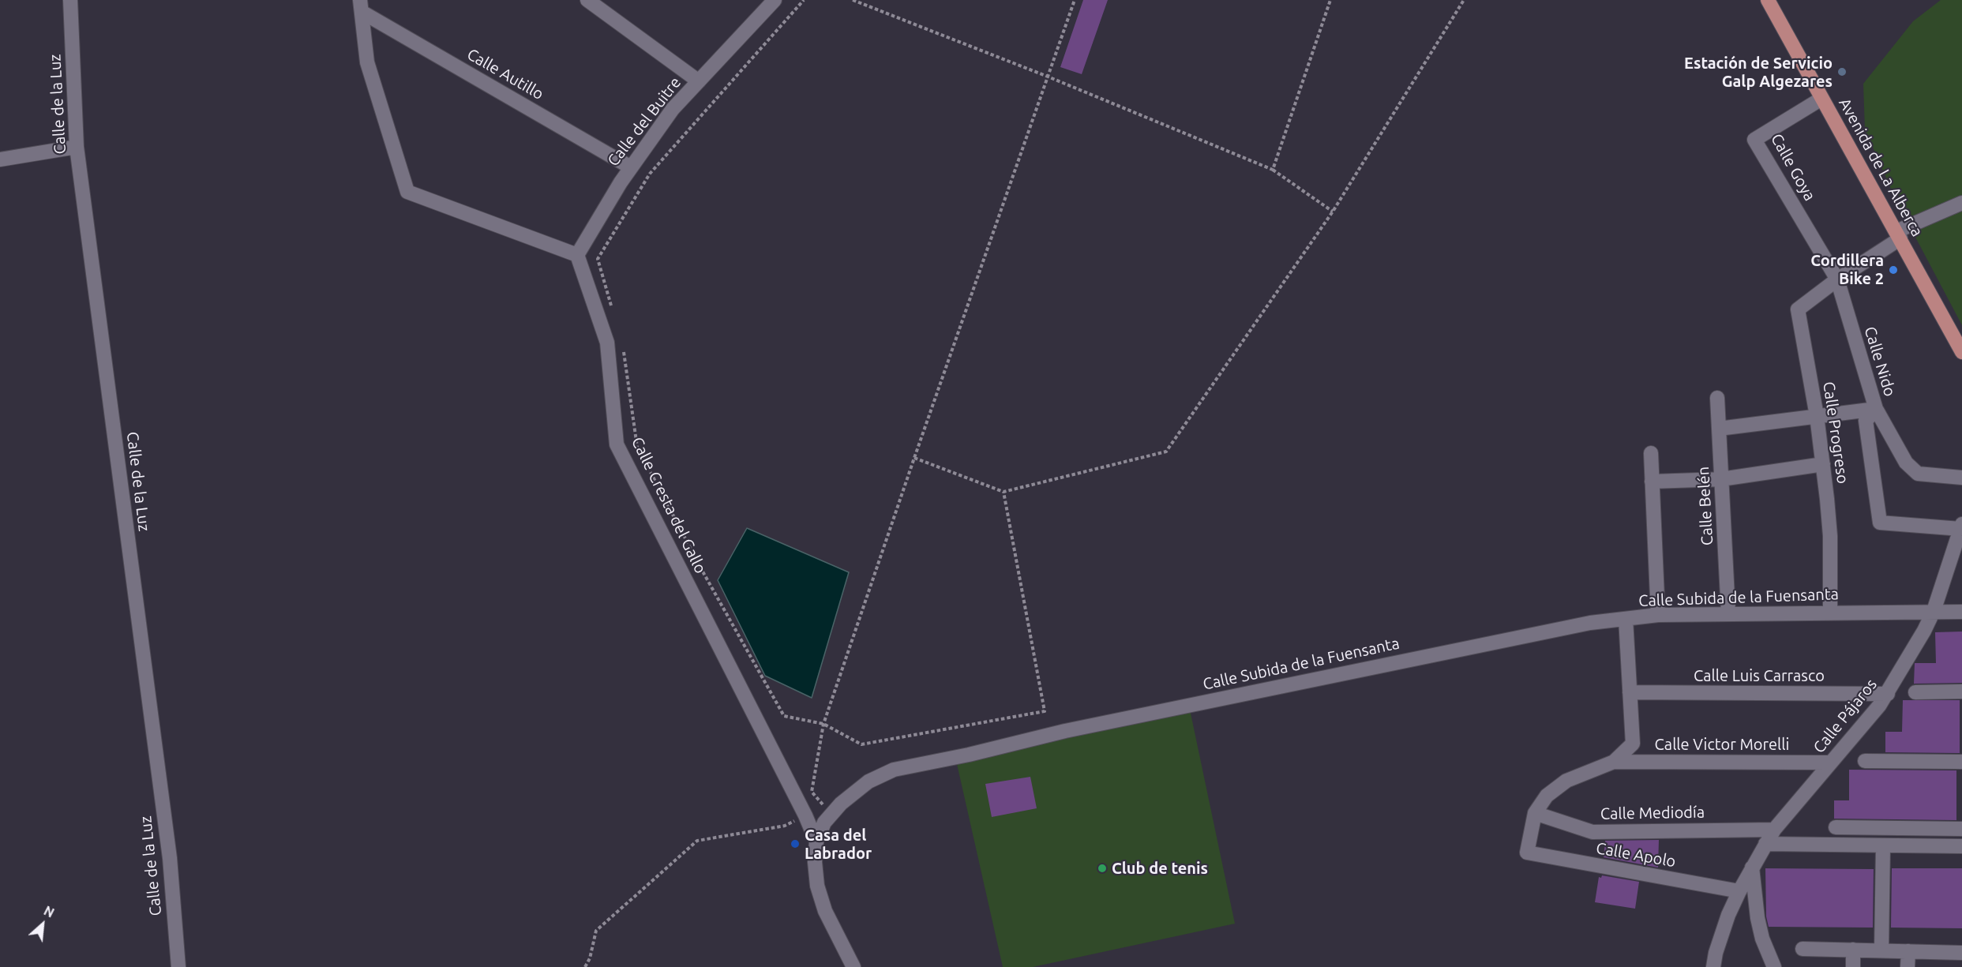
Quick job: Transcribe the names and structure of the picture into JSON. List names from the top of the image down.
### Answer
{
  "streets": {
    "main road": ["Avenida de La Alberca"],
    "street": [
      "Calle Autillo",
      "Calle de la Luz",
      "Calle del Buitre",
      "Calle Goya",
      "Calle Nido",
      "Calle Progreso",
      "Calle Cresta del Gallo",
      "Calle Belén",
      "Calle Subida de la Fuensanta",
      "Calle Luis Carrasco",
      "Calle Pájaros",
      "Calle Victor Morelli",
      "Calle Mediodía",
      "Calle Apolo"
    ]
  },
  "crossings": [
    ["Calle Autillo", "Calle del Buitre"],
    ["Calle del Buitre", "Calle Cresta del Gallo"],
    ["Calle Goya", "Avenida de La Alberca"],
    ["Calle Goya", "Calle Nido"],
    ["Calle Goya", "Calle Progreso"],
    ["Calle Nido", "Calle Progreso"],
    ["Calle Progreso", "Calle Subida de la Fuensanta"],
    ["Calle Cresta del Gallo", "Calle Subida de la Fuensanta"],
    ["Calle Belén", "Calle Subida de la Fuensanta"],
    ["Calle Subida de la Fuensanta", "Calle Pájaros"],
    ["Calle Luis Carrasco", "Calle Pájaros"],
    ["Calle Pájaros", "Calle Victor Morelli"],
    ["Calle Pájaros", "Calle Mediodía"],
    ["Calle Pájaros", "Calle Apolo"],
    ["Calle Mediodía", "Calle Apolo"]
  ],
  "places": [
    "Estación de Servicio Galp Algezares",
    "Cordillera Bike 2",
    "Casa del Labrador",
    "Club de tenis"
  ],
  "north": "top right"
}
